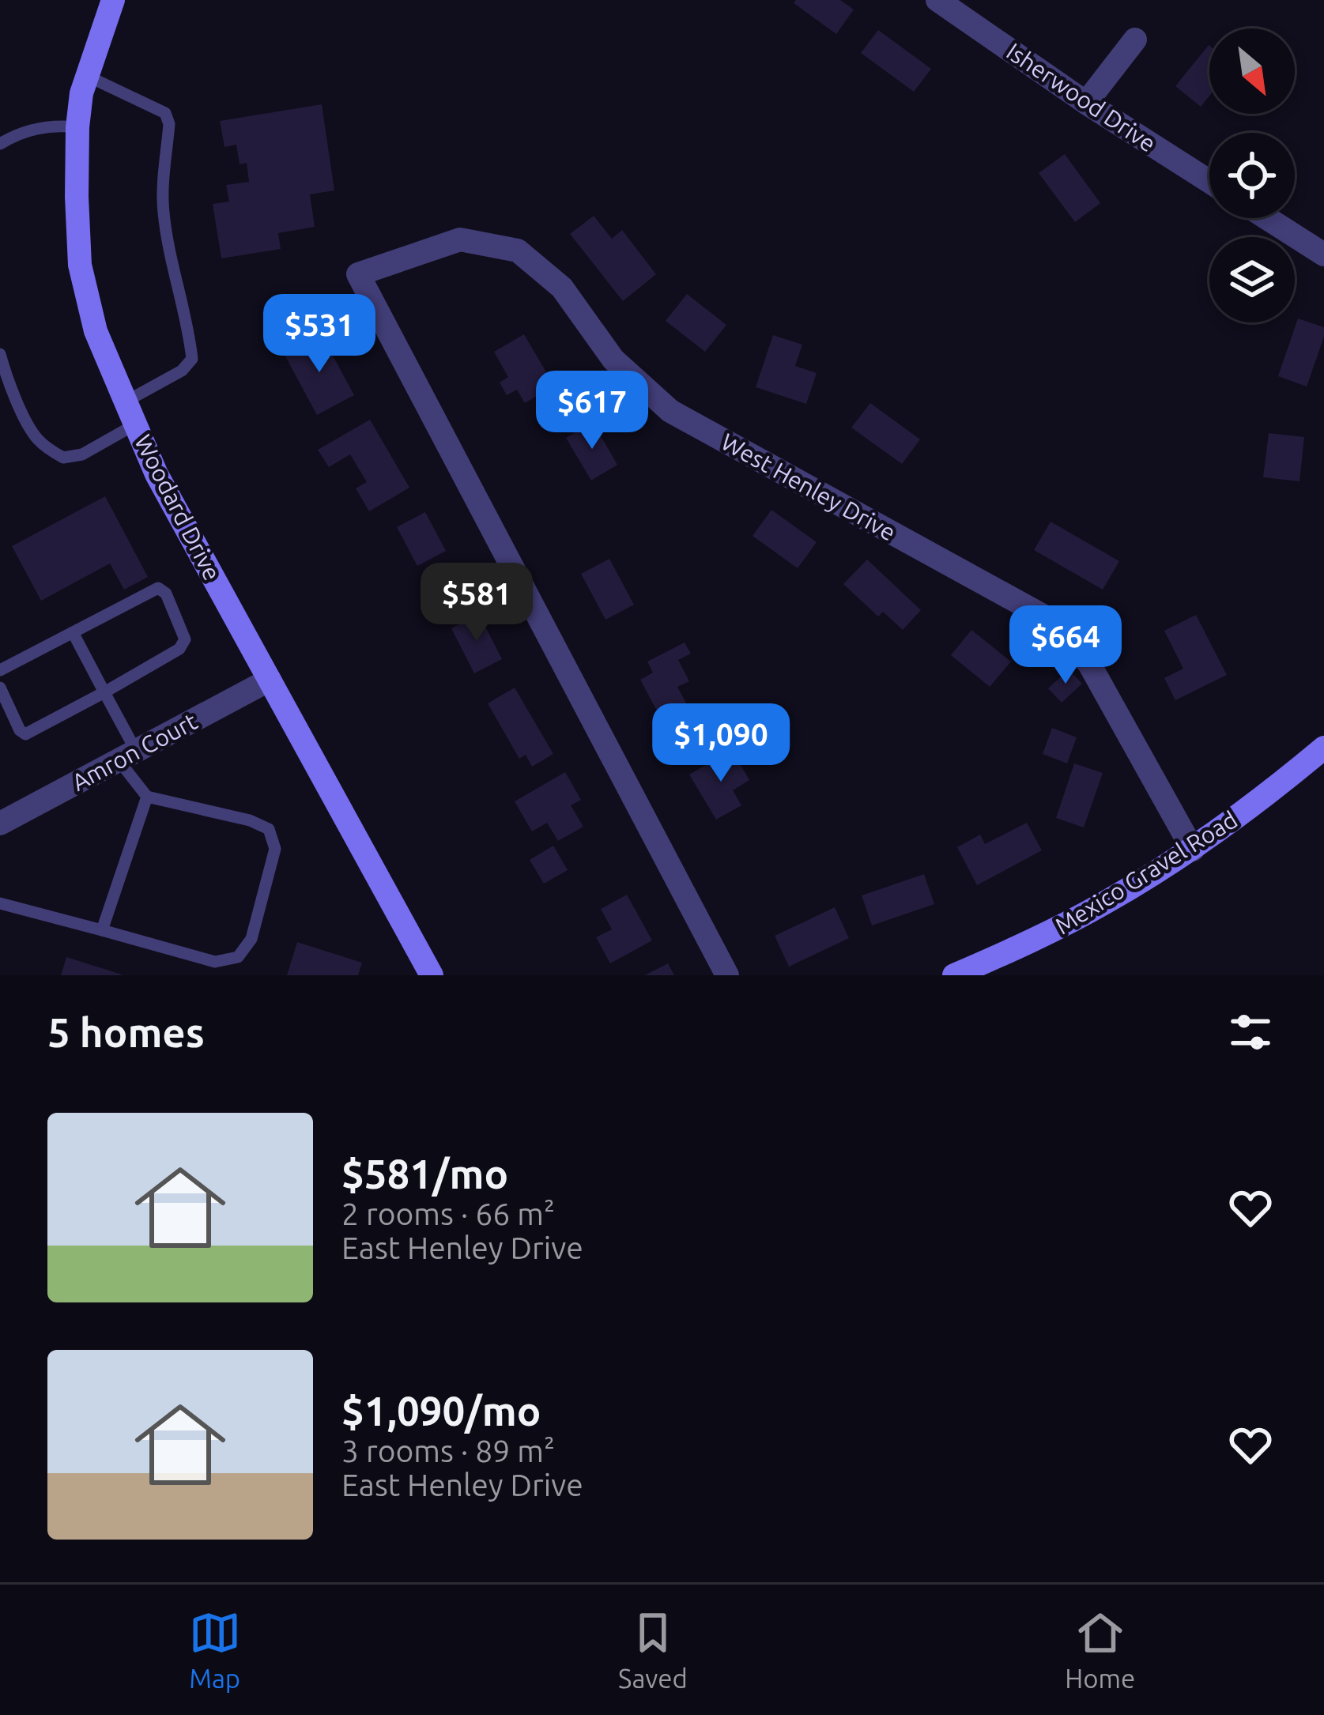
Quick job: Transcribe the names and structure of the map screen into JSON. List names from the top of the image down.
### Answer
{
  "streets": {
    "street": [
      "Isherwood Drive",
      "West Henley Drive",
      "Woodard Drive",
      "Amron Court",
      "Mexico Gravel Road"
    ]
  },
  "crossings": [
    ["West Henley Drive", "Mexico Gravel Road"],
    ["Woodard Drive", "Amron Court"]
  ],
  "north": "bottom right",
  "page": {
    "price": [
      "$531",
      "$617",
      "$581",
      "$664",
      "$1,090"
    ],
    "heading": "5 homes",
    "list": [
      {
        "name": "$581/mo",
        "note": "2 rooms · 66 m² · East Henley Drive"
      },
      {
        "name": "$1,090/mo",
        "note": "3 rooms · 89 m² · East Henley Drive"
      }
    ],
    "tabs": ["Map", "Saved", "Home"]
  }
}
